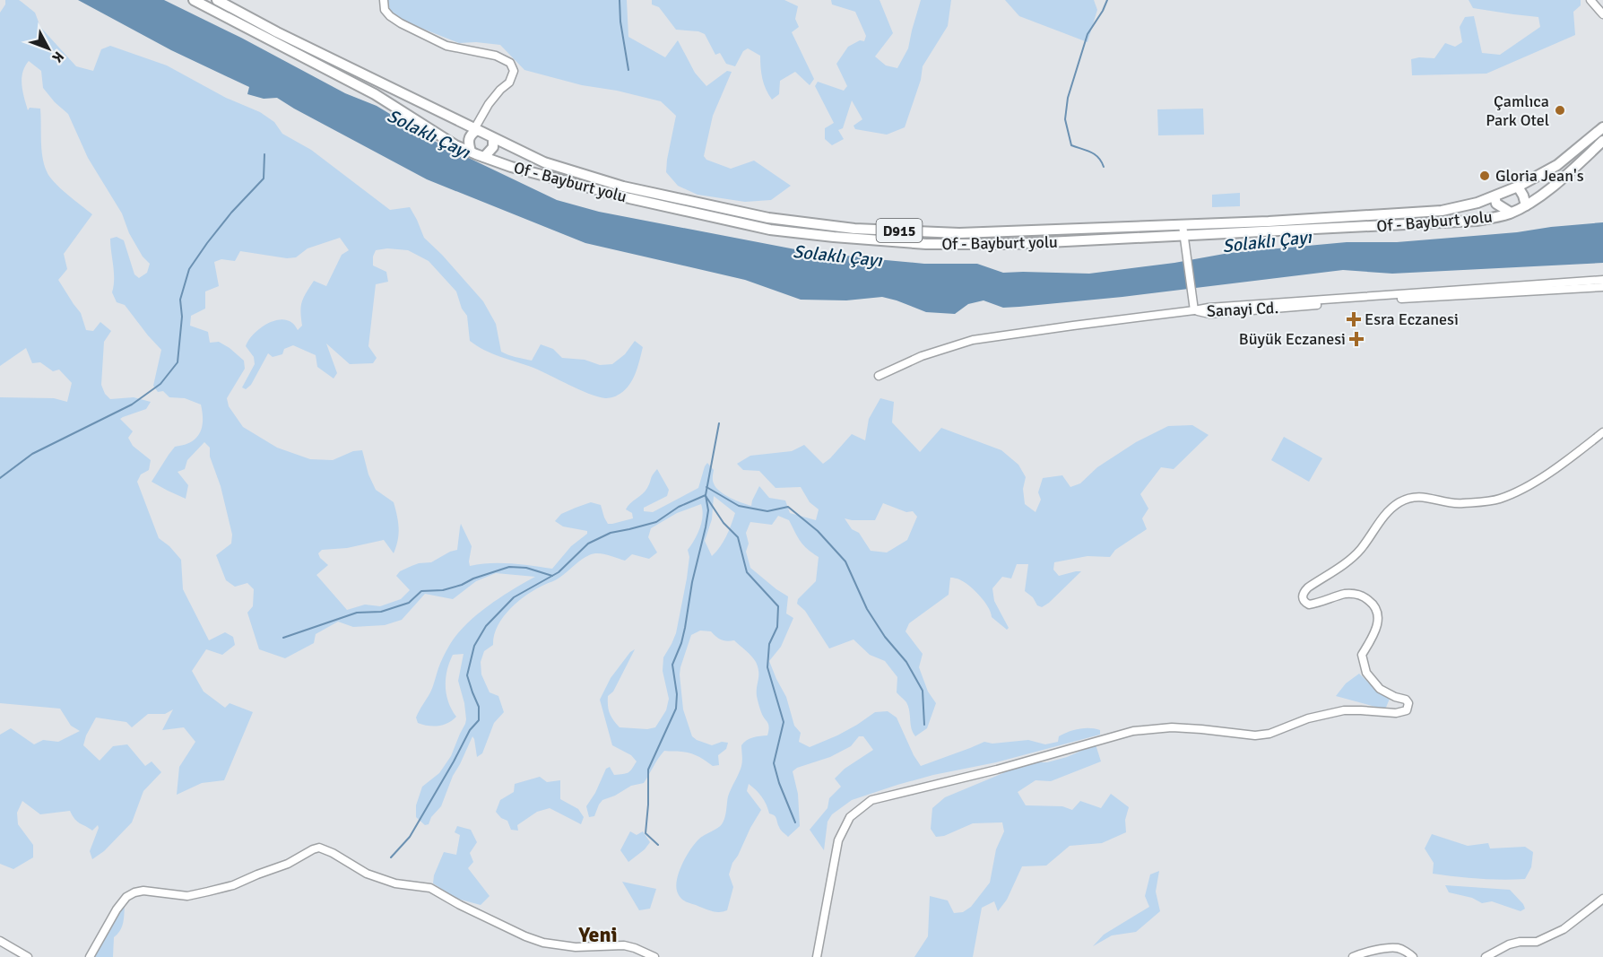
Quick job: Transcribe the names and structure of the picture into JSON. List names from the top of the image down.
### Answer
{
  "streets": {
    "highway": ["Of - Bayburt yolu", "D915"],
    "main road": ["Sanayi Cd."]
  },
  "districts": ["Yeni"],
  "water": ["Solaklı Çayı"],
  "places": {
    "other": ["Çamlıca Park Otel", "Gloria Jean's"],
    "health": ["Esra Eczanesi", "Büyük Eczanesi"]
  },
  "north": "bottom right"
}
